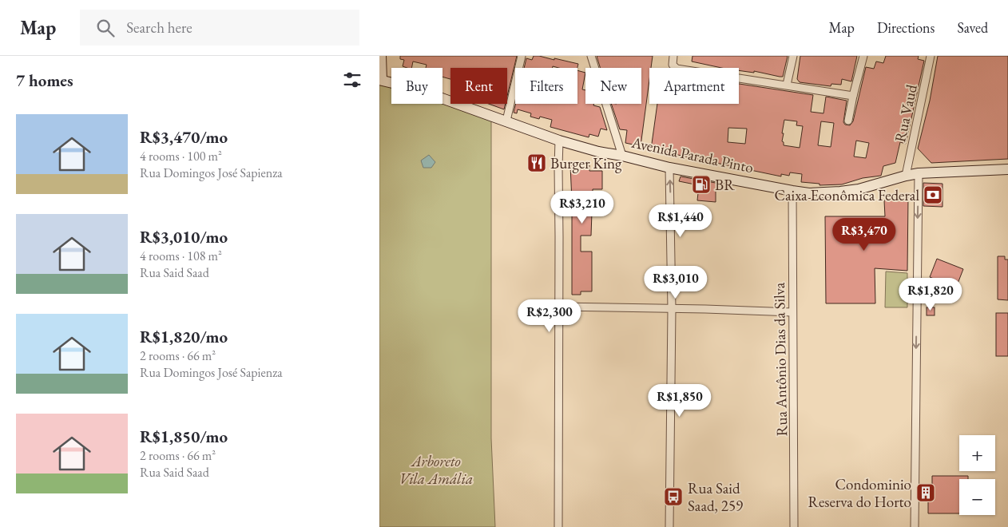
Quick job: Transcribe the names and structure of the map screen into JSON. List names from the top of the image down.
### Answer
{
  "streets": {
    "main road": ["Avenida Parada Pinto"],
    "street": ["Rua Vaud", "Rua Antônio Dias da Silva"]
  },
  "crossings": [
    ["Rua Vaud", "Avenida Parada Pinto"],
    ["Avenida Parada Pinto", "Rua Antônio Dias da Silva"]
  ],
  "parks": ["Arboreto Vila Amália"],
  "places": {
    "restaurant": ["Burger King"],
    "fuel station": ["BR"],
    "bank": ["Caixa Econômica Federal"],
    "building": ["Condominio Reserva do Horto"],
    "bus stop": ["Rua Said Saad, 259"]
  },
  "page": {
    "header": "Map",
    "search": "Search here",
    "nav": ["Map", "Directions", "Saved"],
    "heading": "7 homes",
    "chip": [
      "Buy",
      "Rent",
      "Filters",
      "New",
      "Apartment"
    ],
    "list": [
      {
        "name": "R$3,470/mo",
        "note": "4 rooms · 100 m² · Rua Domingos José Sapienza"
      },
      {
        "name": "R$3,010/mo",
        "note": "4 rooms · 108 m² · Rua Said Saad"
      },
      {
        "name": "R$1,820/mo",
        "note": "2 rooms · 66 m² · Rua Domingos José Sapienza"
      },
      {
        "name": "R$1,850/mo",
        "note": "2 rooms · 66 m² · Rua Said Saad"
      }
    ],
    "price": [
      "R$3,210",
      "R$1,440",
      "R$3,470",
      "R$3,010",
      "R$1,820",
      "R$2,300",
      "R$1,850"
    ],
    "map_buttons": ["+", "−"]
  }
}
